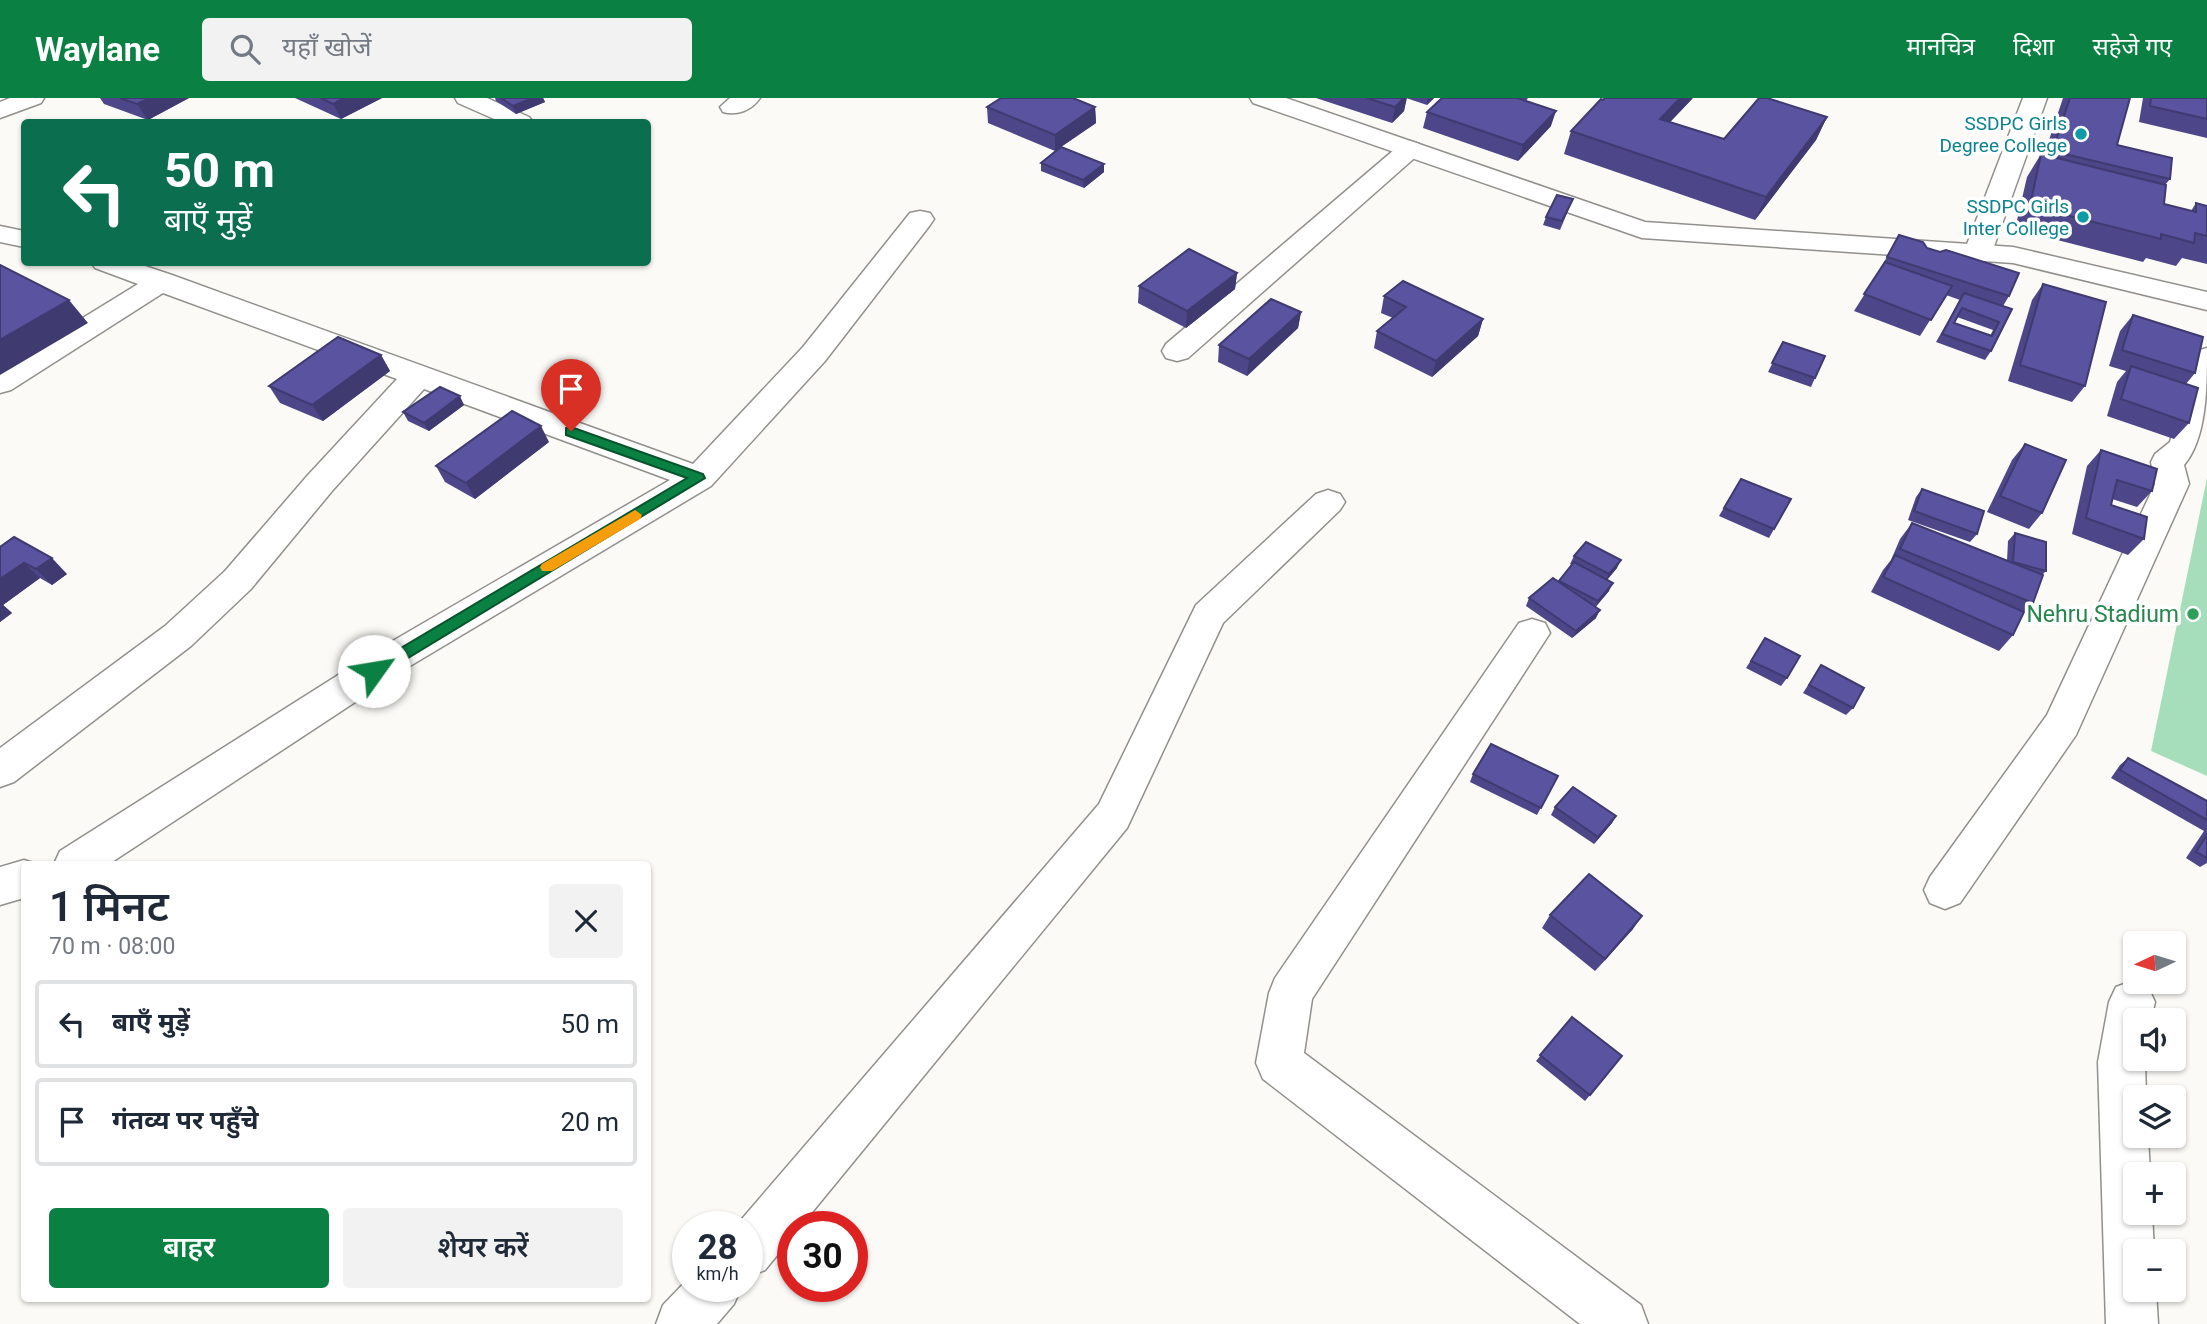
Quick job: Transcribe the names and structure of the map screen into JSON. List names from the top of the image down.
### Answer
{
  "places": ["SSDPC Girls Degree College", "SSDPC Girls Inter College", "Nehru Stadium"],
  "north": "left",
  "page": {
    "header": "Waylane",
    "search": "यहाँ खोजें",
    "nav": ["मानचित्र", "दिशा", "सहेजे गए"],
    "turn": ["50 m", "बाएँ मुड़ें"],
    "heading": ["1 मिनट", "70 m · 08:00"],
    "map_buttons": ["+", "−"],
    "list": [
      {
        "name": "बाएँ मुड़ें",
        "value": "50 m"
      },
      {
        "name": "गंतव्य पर पहुँचे",
        "value": "20 m"
      }
    ],
    "buttons": ["बाहर", "शेयर करें"],
    "speed": "28 km/h",
    "limit": "30"
  }
}
